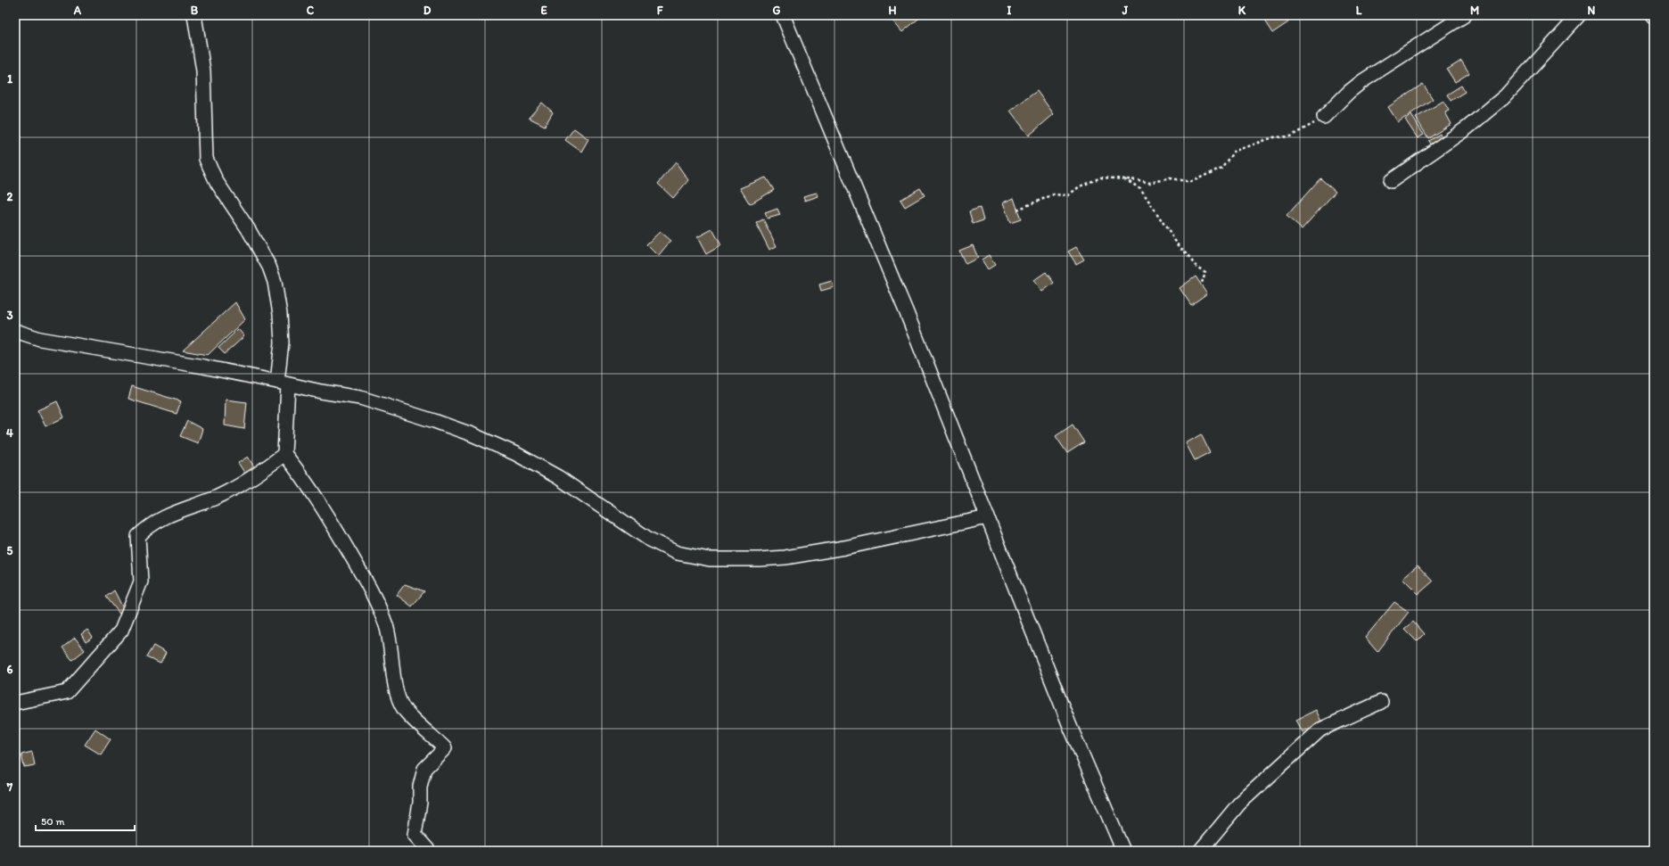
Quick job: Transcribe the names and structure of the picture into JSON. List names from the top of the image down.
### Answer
{
  "scale_bar": "50 m",
  "grid": {
    "columns": [
      "A",
      "B",
      "C",
      "D",
      "E",
      "F",
      "G",
      "H",
      "I",
      "J",
      "K",
      "L",
      "M",
      "N"
    ],
    "rows": [
      "1",
      "2",
      "3",
      "4",
      "5",
      "6",
      "7"
    ]
  }
}
